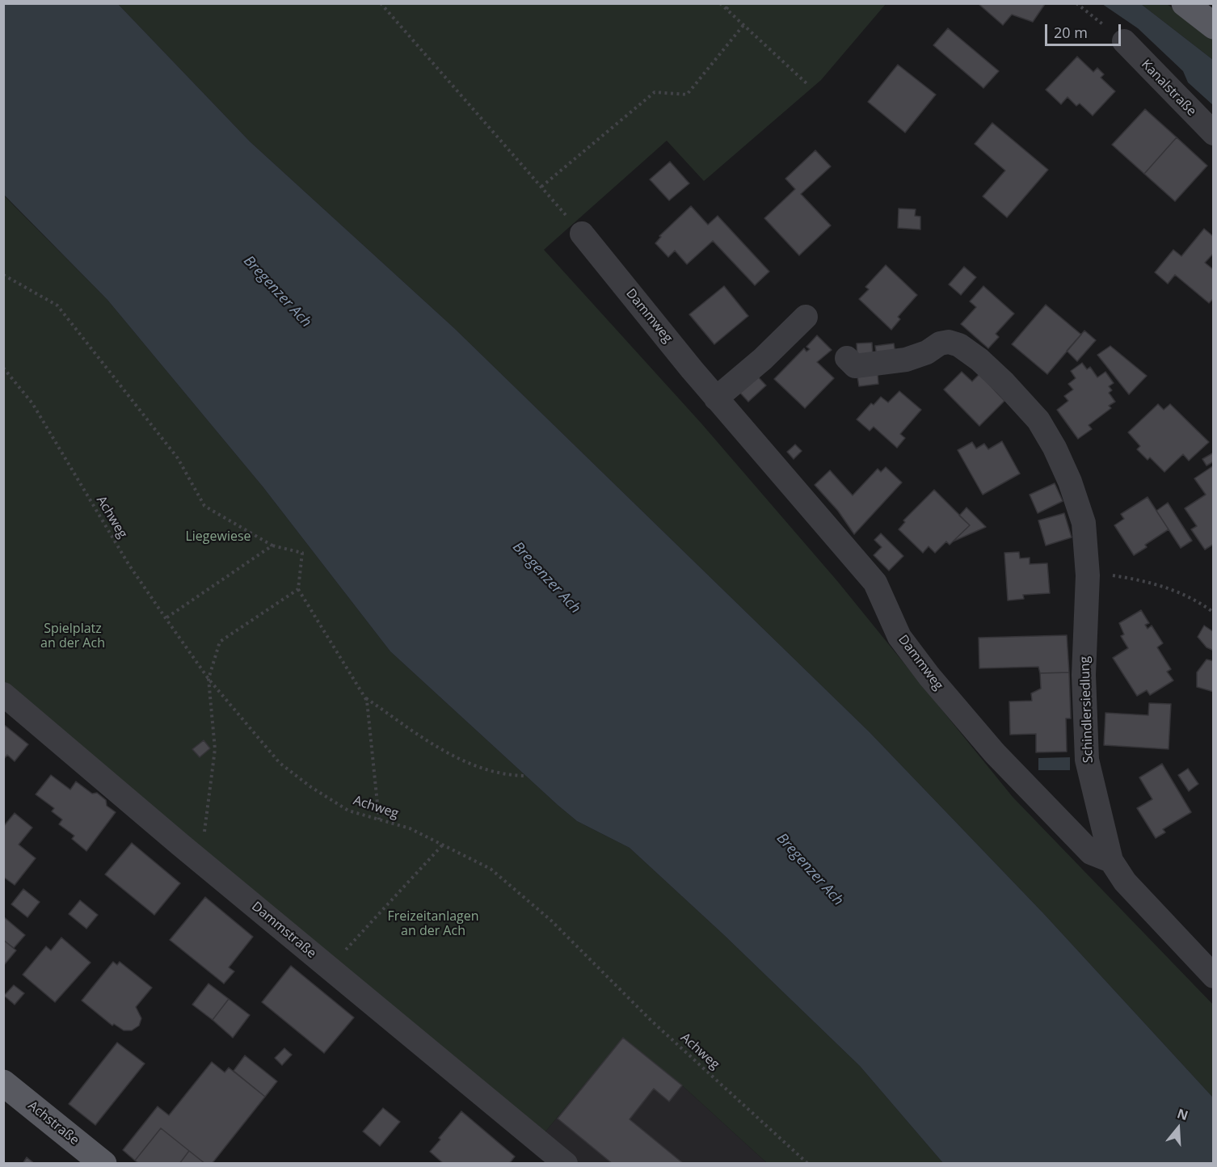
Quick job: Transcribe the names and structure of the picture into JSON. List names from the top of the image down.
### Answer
{
  "streets": {
    "main road": ["Achstraße"],
    "street": [
      "Kanalstraße",
      "Dammweg",
      "Schindlersiedlung",
      "Dammstraße"
    ],
    "path": ["Achweg"]
  },
  "crossings": [
    ["Dammweg", "Schindlersiedlung"]
  ],
  "water": ["Bregenzer Ach"],
  "parks": ["Liegewiese", "Spielplatz an der Ach", "Freizeitanlagen an der Ach"],
  "scale_bar": "20 m",
  "north": "top"
}
